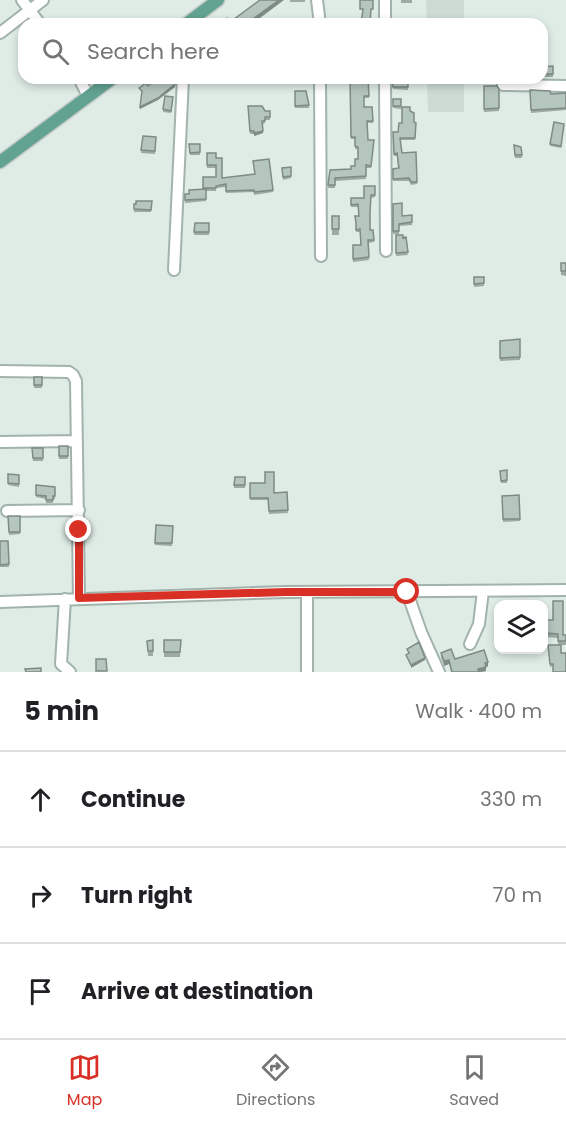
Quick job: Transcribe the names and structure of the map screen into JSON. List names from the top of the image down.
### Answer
{
  "page": {
    "search": "Search here",
    "heading": ["5 min", "Walk · 400 m"],
    "list": [
      ["Continue", "330 m"],
      ["Turn right", "70 m"],
      "Arrive at destination"
    ],
    "nav": ["Map", "Directions", "Saved"]
  }
}
